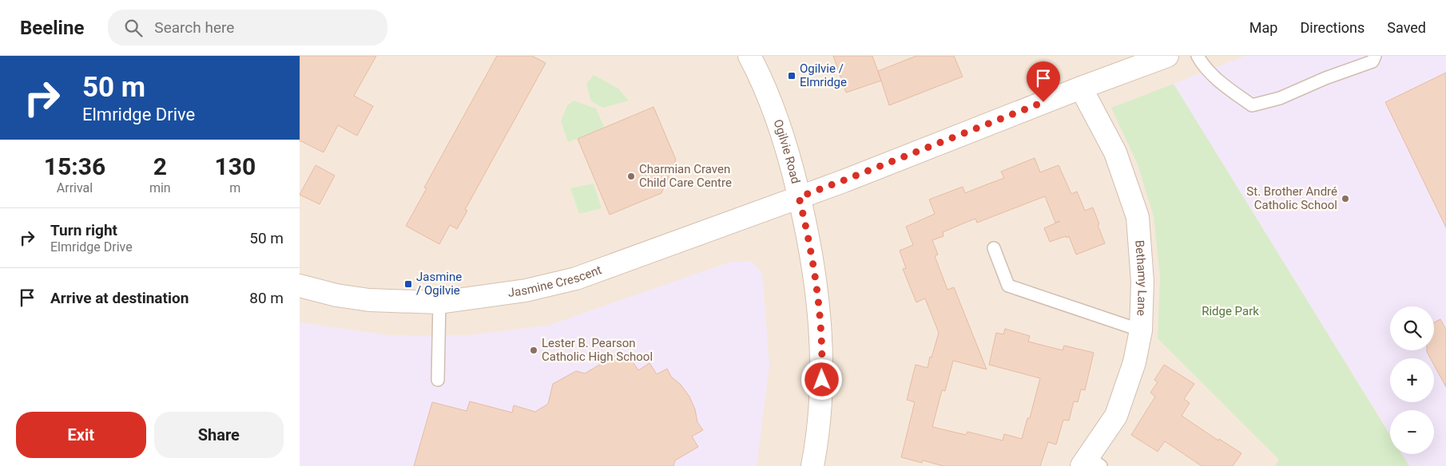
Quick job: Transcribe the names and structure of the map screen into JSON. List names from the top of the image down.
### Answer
{
  "streets": {
    "street": ["Ogilvie Road", "Bethamy Lane", "Jasmine Crescent"]
  },
  "crossings": [
    ["Ogilvie Road", "Jasmine Crescent"],
    ["Bethamy Lane", "Jasmine Crescent"]
  ],
  "parks": ["Ridge Park"],
  "places": {
    "transit": ["Ogilvie / Elmridge", "Jasmine / Ogilvie"],
    "other": ["Charmian Craven Child Care Centre", "St. Brother André Catholic School", "Lester B. Pearson Catholic High School"]
  },
  "page": {
    "header": "Beeline",
    "search": "Search here",
    "nav": ["Map", "Directions", "Saved"],
    "turn": ["50 m", "Elmridge Drive"],
    "eta": [
      "15:36",
      "Arrival",
      "2",
      "min",
      "130",
      "m"
    ],
    "list": [
      {
        "name": "Turn right",
        "note": "Elmridge Drive",
        "value": "50 m"
      },
      {
        "name": "Arrive at destination",
        "value": "80 m"
      }
    ],
    "map_buttons": ["+", "−"],
    "buttons": ["Exit", "Share"]
  }
}
